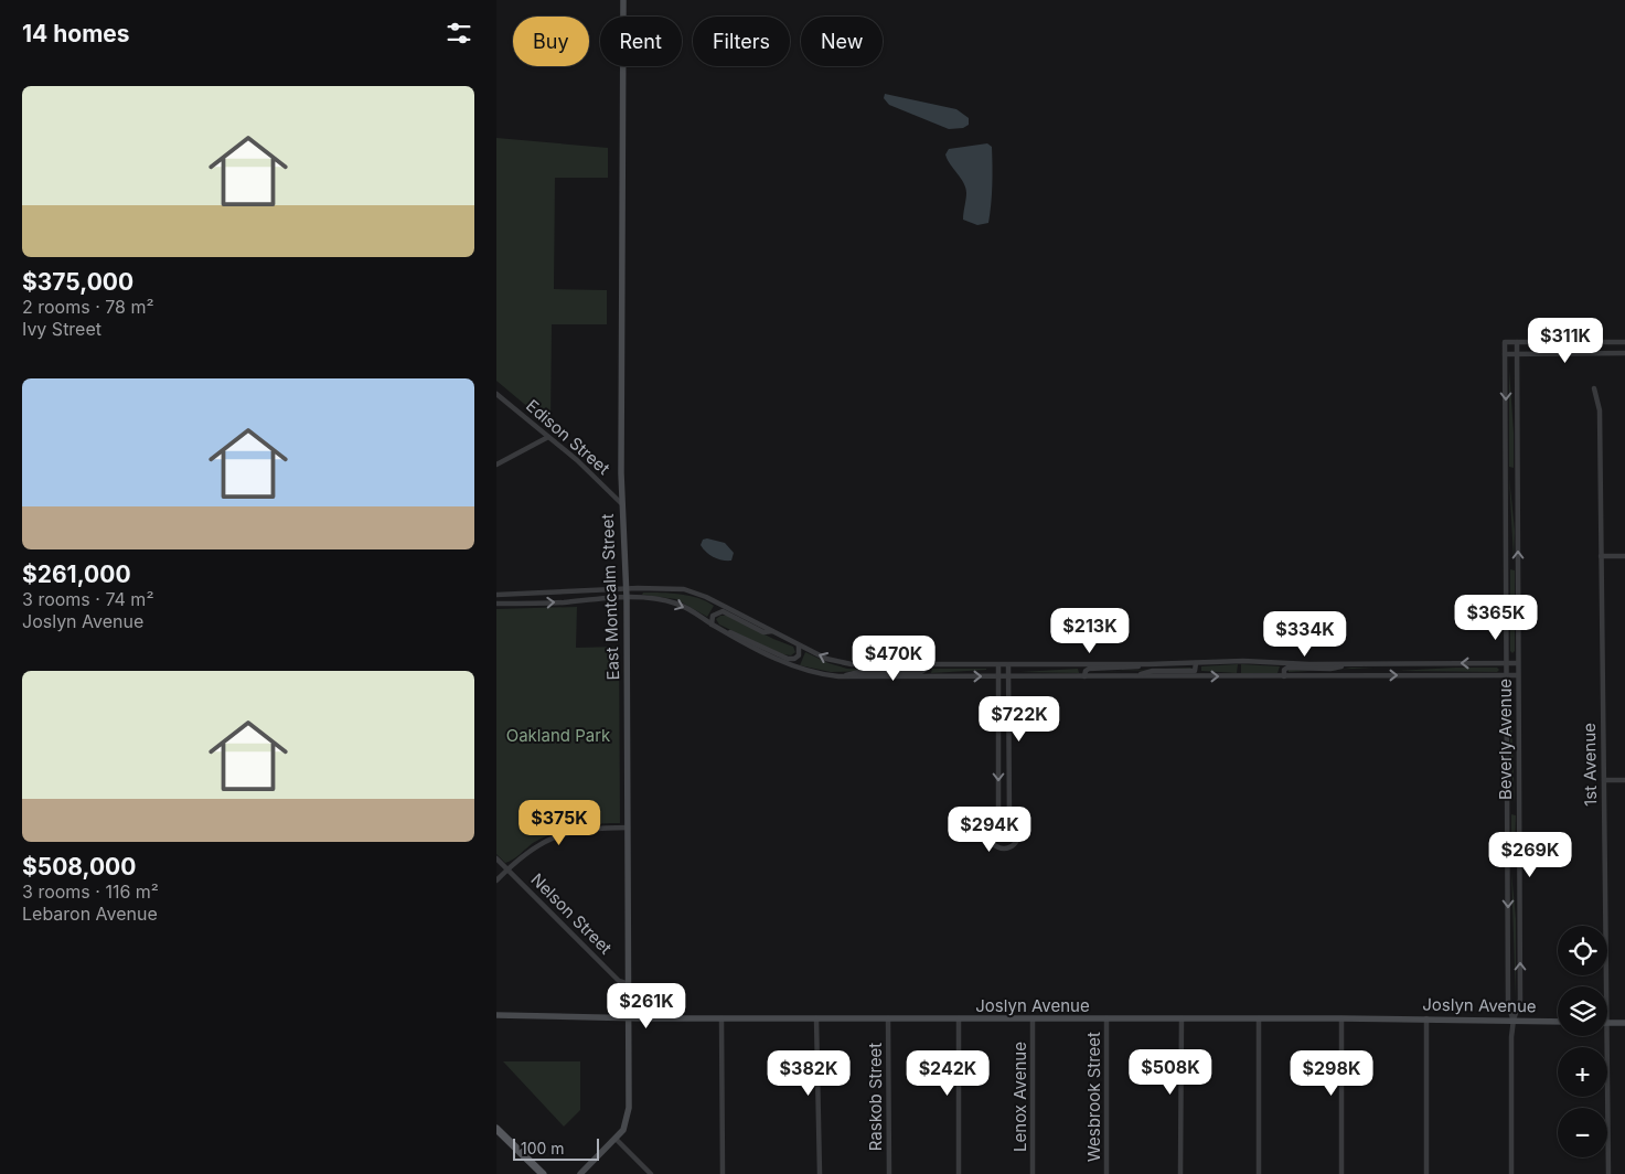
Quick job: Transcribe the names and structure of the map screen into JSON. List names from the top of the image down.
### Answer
{
  "streets": {
    "main road": ["East Montcalm Street", "Joslyn Avenue"],
    "street": [
      "Edison Street",
      "Beverly Avenue",
      "1st Avenue",
      "Nelson Street",
      "Raskob Street",
      "Lenox Avenue",
      "Wesbrook Street"
    ]
  },
  "crossings": [
    ["Edison Street", "East Montcalm Street"],
    ["East Montcalm Street", "Nelson Street"],
    ["East Montcalm Street", "Joslyn Avenue"],
    ["Beverly Avenue", "Joslyn Avenue"],
    ["Joslyn Avenue", "Raskob Street"],
    ["Joslyn Avenue", "Lenox Avenue"],
    ["Joslyn Avenue", "Wesbrook Street"]
  ],
  "parks": ["Oakland Park"],
  "scale_bar": "100 m",
  "page": {
    "heading": "14 homes",
    "chip": [
      "Buy",
      "Rent",
      "Filters",
      "New"
    ],
    "list": [
      {
        "name": "$375,000",
        "note": "2 rooms · 78 m² · Ivy Street"
      },
      {
        "name": "$261,000",
        "note": "3 rooms · 74 m² · Joslyn Avenue"
      },
      {
        "name": "$508,000",
        "note": "3 rooms · 116 m² · Lebaron Avenue"
      }
    ],
    "price": [
      "$311K",
      "$365K",
      "$213K",
      "$334K",
      "$470K",
      "$722K",
      "$375K",
      "$294K",
      "$269K",
      "$261K",
      "$508K",
      "$382K",
      "$242K",
      "$298K"
    ],
    "map_buttons": ["+", "−"],
    "scale": "100 m"
  }
}
